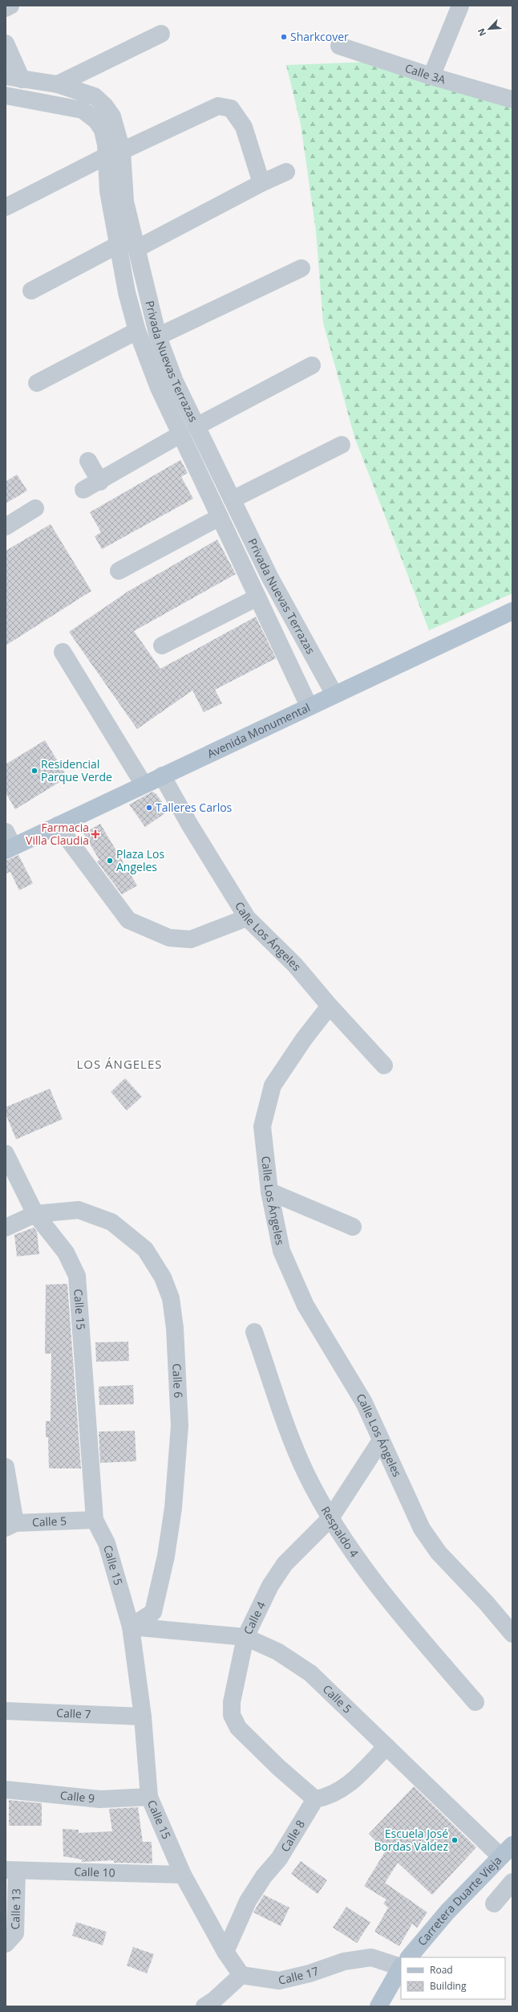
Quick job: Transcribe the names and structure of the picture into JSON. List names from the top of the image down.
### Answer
{
  "streets": {
    "main road": ["Avenida Monumental", "Carretera Duarte Vieja"],
    "street": [
      "Calle 3A",
      "Privada Nuevas Terrazas",
      "Calle Los Ángeles",
      "Calle 15",
      "Calle 6",
      "Calle 5",
      "Respaldo 4",
      "Calle 4",
      "Calle 7",
      "Calle 9",
      "Calle 8",
      "Calle 10",
      "Calle 13",
      "Calle 17"
    ]
  },
  "crossings": [
    ["Privada Nuevas Terrazas", "Avenida Monumental"],
    ["Avenida Monumental", "Calle Los Ángeles"],
    ["Calle Los Ángeles", "Calle 4"],
    ["Calle 15", "Calle 6"],
    ["Calle 15", "Calle 5"],
    ["Calle 15", "Calle 7"],
    ["Calle 15", "Calle 9"],
    ["Calle 15", "Calle 8"],
    ["Calle 15", "Calle 10"],
    ["Calle 15", "Calle 17"],
    ["Calle 6", "Calle 5"],
    ["Calle 5", "Calle 4"],
    ["Calle 5", "Carretera Duarte Vieja"],
    ["Respaldo 4", "Calle 4"],
    ["Calle 4", "Calle 8"],
    ["Calle 10", "Calle 13"]
  ],
  "districts": ["LOS ÁNGELES"],
  "places": {
    "other": [
      "Sharkcover",
      "Residencial Parque Verde",
      "Talleres Carlos",
      "Plaza Los Angeles",
      "Escuela José Bordas Valdez"
    ],
    "health": ["Farmacia Villa Claudia"]
  },
  "legend": ["Road", "Building"],
  "north": "bottom left"
}
